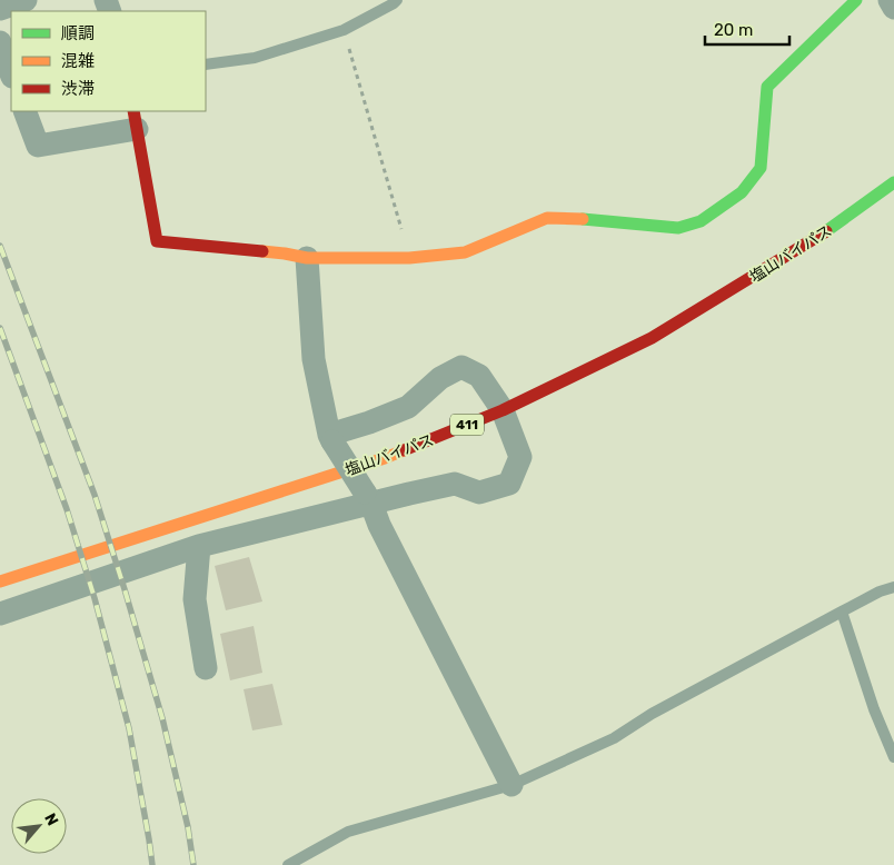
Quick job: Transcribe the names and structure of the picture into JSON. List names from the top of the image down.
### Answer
{
  "streets": {
    "main road": ["塩山バイパス", "411"]
  },
  "legend": ["順調", "混雑", "渋滞"],
  "scale_bar": "20 m",
  "north": "top right"
}
